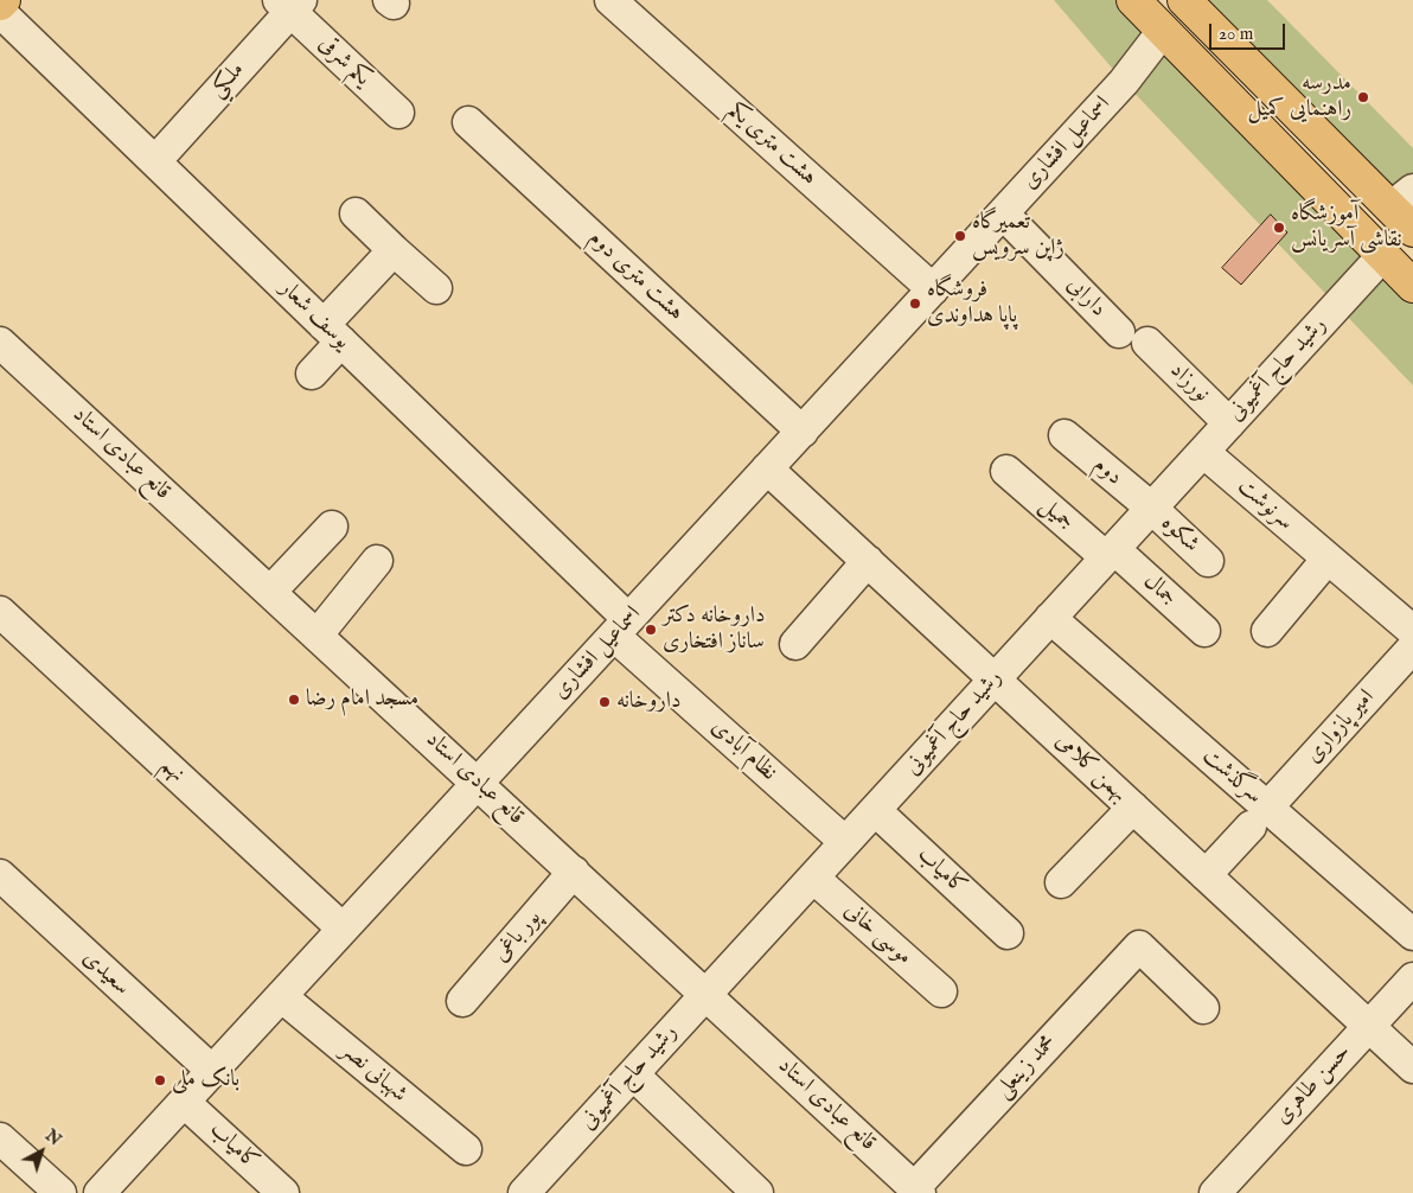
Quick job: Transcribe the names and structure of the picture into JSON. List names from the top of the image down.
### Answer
{
  "streets": {
    "street": [
      "یکم شرقی",
      "ملکي",
      "اسماعیل افشاری",
      "هشت متری یکم",
      "هشت متری دوم",
      "دارابی",
      "یوسف شعار",
      "رشید حاج آغمیونی",
      "نورزاد",
      "قانع عبادی استاد",
      "دوم",
      "سرنوشت",
      "جمیل",
      "شکوه",
      "جمال",
      "امیر پازواری",
      "نظام آبادی",
      "بهمن کلامی",
      "نهم",
      "سرگذشت",
      "کامیاب",
      "موسی خانی",
      "پور باغی",
      "سعیدی",
      "محمد زینعلی",
      "شهبانی نصر",
      "حسن طاهری"
    ]
  },
  "crossings": [
    ["یکم شرقی", "ملکي"],
    ["ملکي", "یوسف شعار"],
    ["اسماعیل افشاری", "هشت متری یکم"],
    ["اسماعیل افشاری", "هشت متری دوم"],
    ["اسماعیل افشاری", "دارابی"],
    ["اسماعیل افشاری", "یوسف شعار"],
    ["اسماعیل افشاری", "قانع عبادی استاد"],
    ["اسماعیل افشاری", "نظام آبادی"],
    ["اسماعیل افشاری", "بهمن کلامی"],
    ["اسماعیل افشاری", "نهم"],
    ["اسماعیل افشاری", "کامیاب"],
    ["اسماعیل افشاری", "سعیدی"],
    ["اسماعیل افشاری", "شهبانی نصر"],
    ["یوسف شعار", "نظام آبادی"],
    ["رشید حاج آغمیونی", "نورزاد"],
    ["رشید حاج آغمیونی", "قانع عبادی استاد"],
    ["رشید حاج آغمیونی", "دوم"],
    ["رشید حاج آغمیونی", "سرنوشت"],
    ["رشید حاج آغمیونی", "جمیل"],
    ["رشید حاج آغمیونی", "شکوه"],
    ["رشید حاج آغمیونی", "جمال"],
    ["رشید حاج آغمیونی", "نظام آبادی"],
    ["رشید حاج آغمیونی", "بهمن کلامی"],
    ["رشید حاج آغمیونی", "سرگذشت"],
    ["رشید حاج آغمیونی", "کامیاب"],
    ["رشید حاج آغمیونی", "موسی خانی"],
    ["قانع عبادی استاد", "پور باغی"],
    ["قانع عبادی استاد", "محمد زینعلی"],
    ["دوم", "شکوه"],
    ["جمیل", "جمال"],
    ["امیر پازواری", "بهمن کلامی"],
    ["امیر پازواری", "سرگذشت"],
    ["بهمن کلامی", "حسن طاهری"]
  ],
  "places": [
    "مدرسه راهنمایی کمیل",
    "آموزشگاه نقاشی آسریانس",
    "تعمیرگاه ژاپن سرویس",
    "فروشگاه پاپا هداوندی",
    "داروخانه دكتر ساناز افتخارى",
    "مسجد امام رضا",
    "داروخانه",
    "بانک ملی"
  ],
  "scale_bar": "20 m",
  "north": "top right"
}
